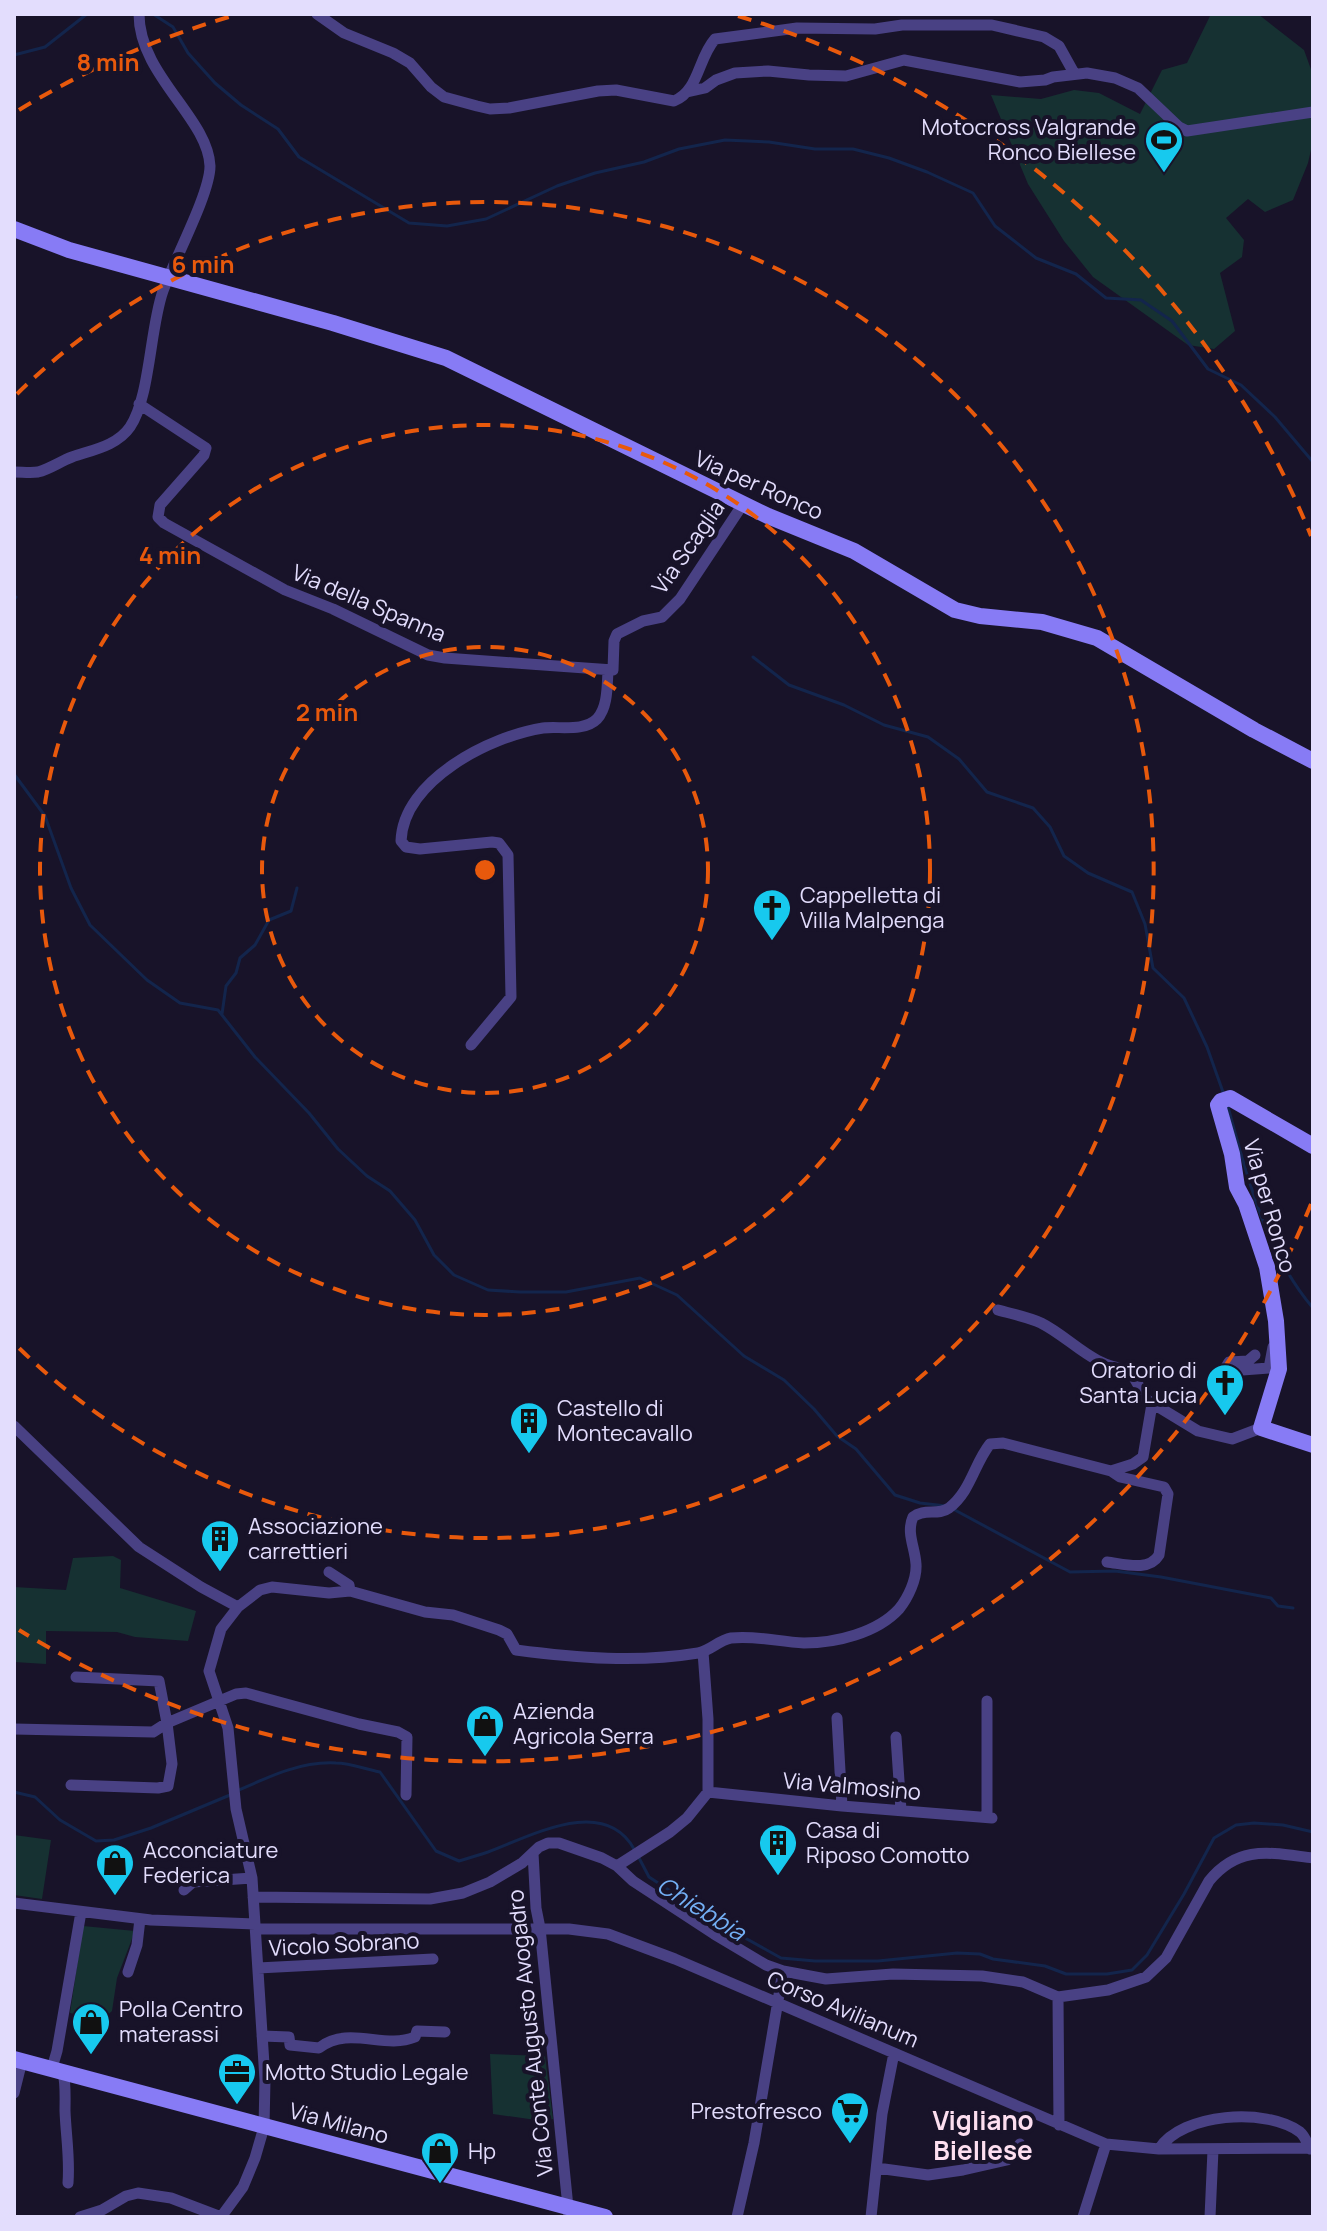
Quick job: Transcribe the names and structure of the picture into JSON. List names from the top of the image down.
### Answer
{
  "streets": {
    "street": [
      "Via per Ronco",
      "Via Scaglia",
      "Via della Spanna",
      "Via Valmosino",
      "Vicolo Sobrano",
      "Corso Avilianum",
      "Via Conte Augusto Avogadro",
      "Via Milano"
    ]
  },
  "crossings": [
    ["Via per Ronco", "Via Scaglia"],
    ["Via Scaglia", "Via della Spanna"],
    ["Corso Avilianum", "Via Conte Augusto Avogadro"],
    ["Via Conte Augusto Avogadro", "Via Milano"]
  ],
  "districts": ["Vigliano Biellese"],
  "water": ["Chiebbia"],
  "places": {
    "sports": ["Motocross Valgrande Ronco Biellese"],
    "church": ["Cappelletta di Villa Malpenga", "Oratorio di Santa Lucia"],
    "building": ["Castello di Montecavallo", "Associazione carrettieri", "Casa di Riposo Comotto"],
    "shop": [
      "Azienda Agricola Serra",
      "Acconciature Federica",
      "Polla Centro materassi",
      "Hp"
    ],
    "office": ["Motto Studio Legale"],
    "supermarket": ["Prestofresco"]
  },
  "rings": [
    "8 min",
    "6 min",
    "4 min",
    "2 min"
  ]
}
